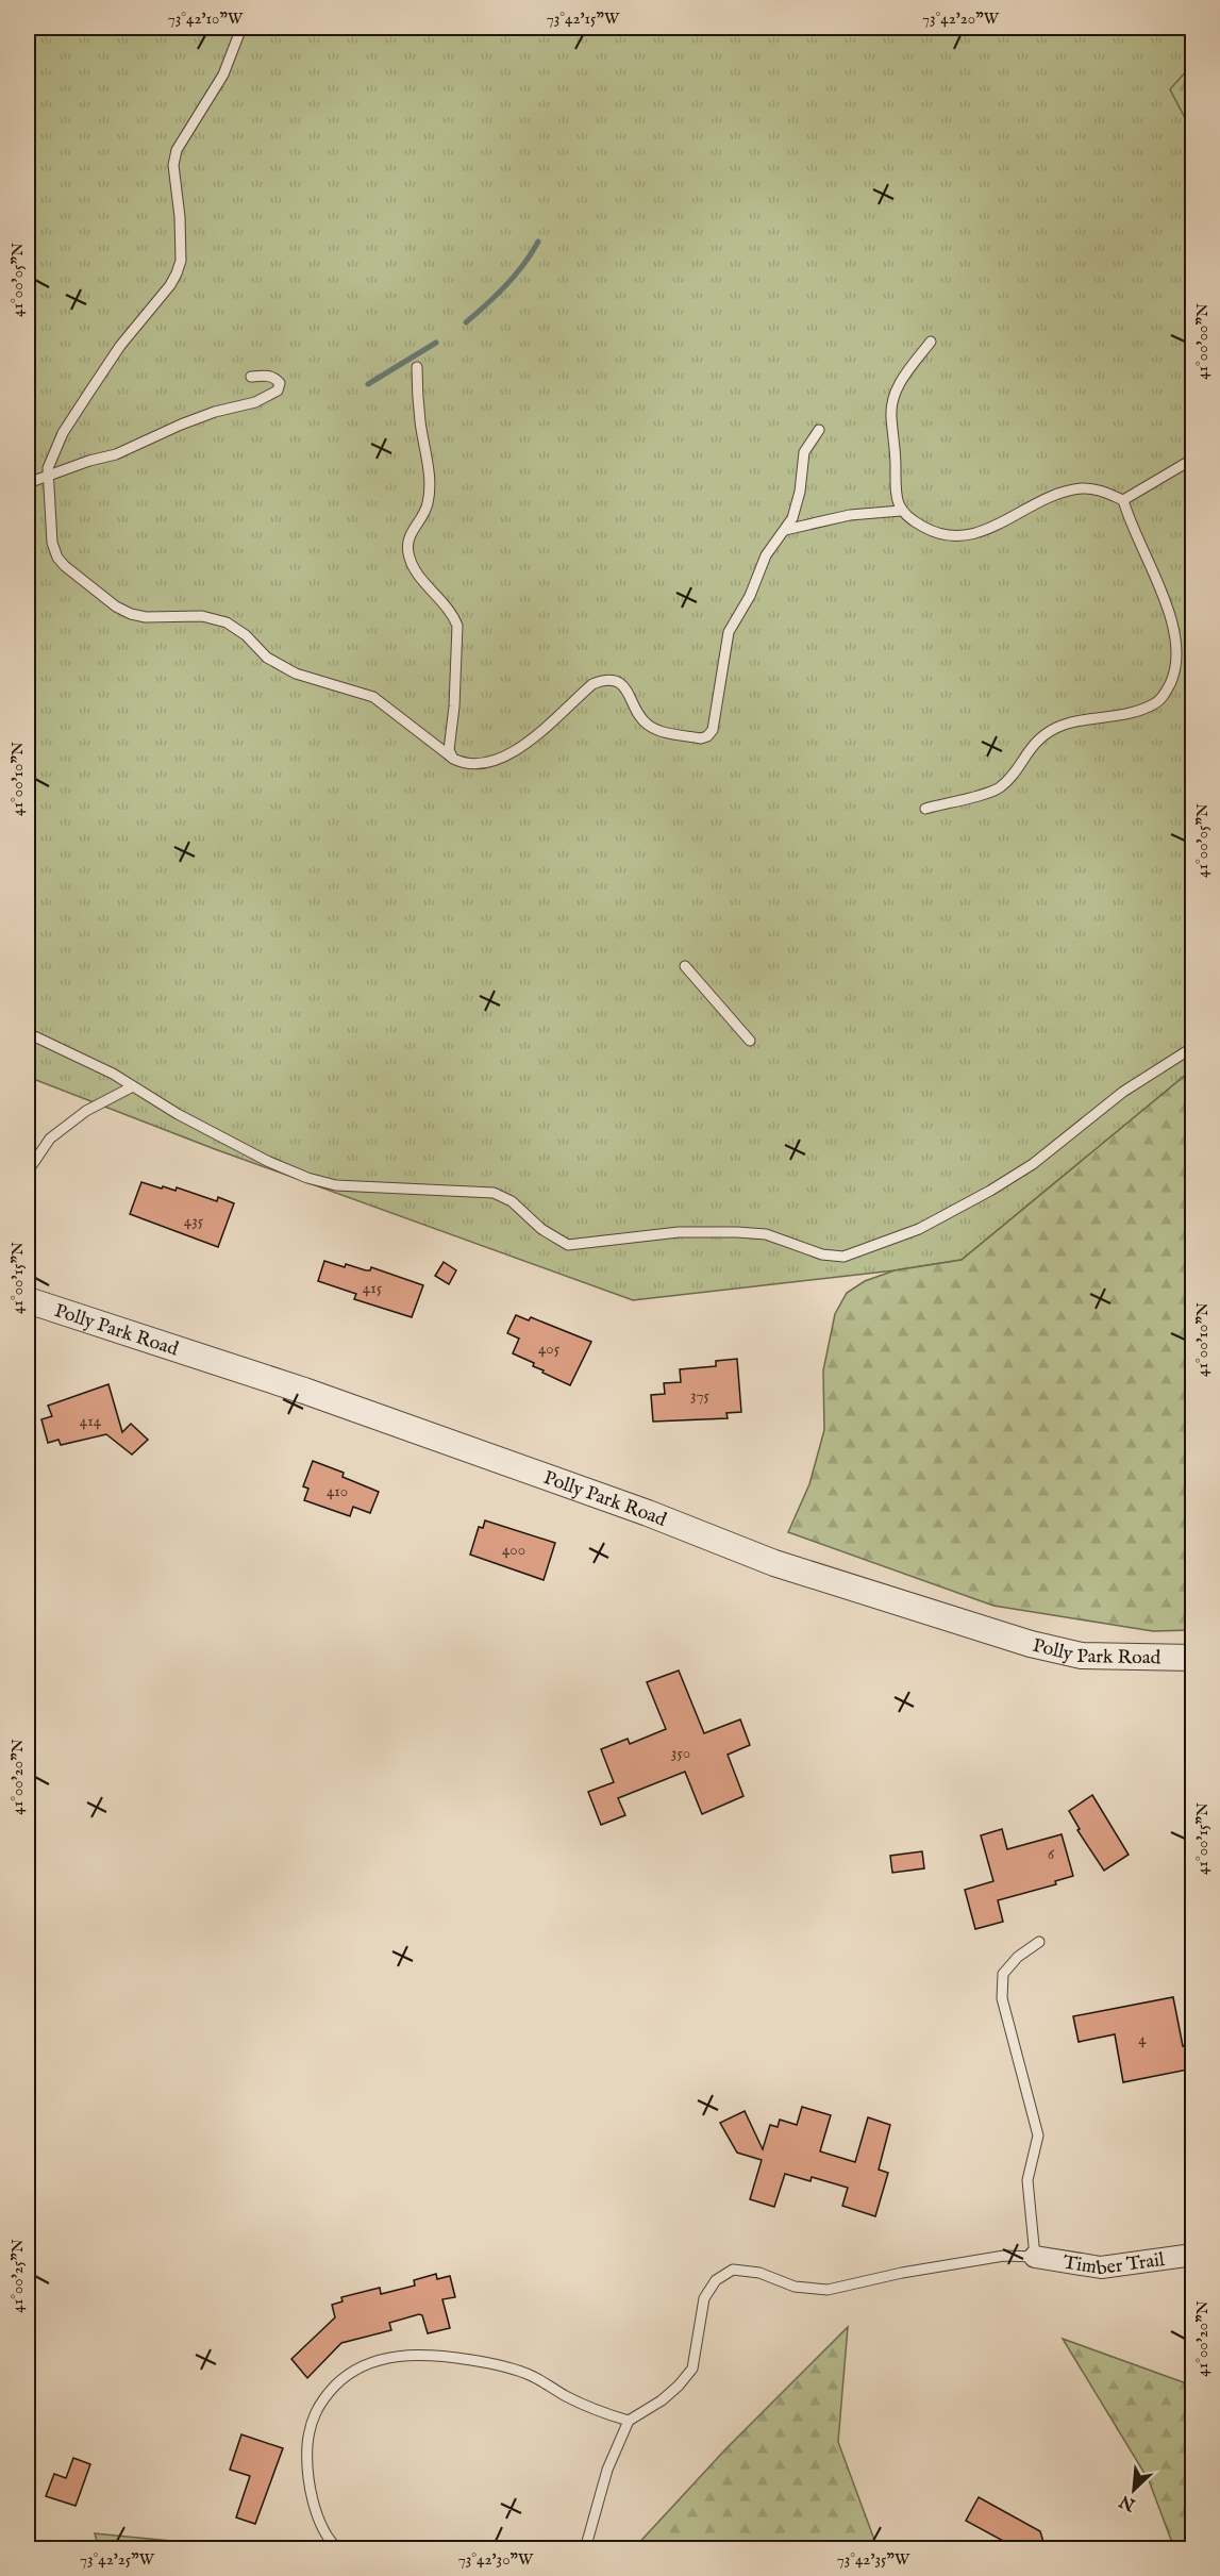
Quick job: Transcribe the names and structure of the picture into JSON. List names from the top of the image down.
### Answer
{
  "streets": {
    "street": ["Polly Park Road", "Timber Trail"]
  },
  "house_numbers": [
    "435",
    "415",
    "405",
    "375",
    "414",
    "410",
    "400",
    "350",
    "6",
    "4"
  ],
  "north": "bottom left",
  "coordinates": [
    "73°42'10\"W",
    "73°42'15\"W",
    "73°42'20\"W",
    "41°00'05\"N",
    "41°00'00\"N",
    "41°00'10\"N",
    "41°00'15\"N",
    "41°00'20\"N",
    "41°00'25\"N",
    "73°42'25\"W",
    "73°42'30\"W",
    "73°42'35\"W"
  ]
}
